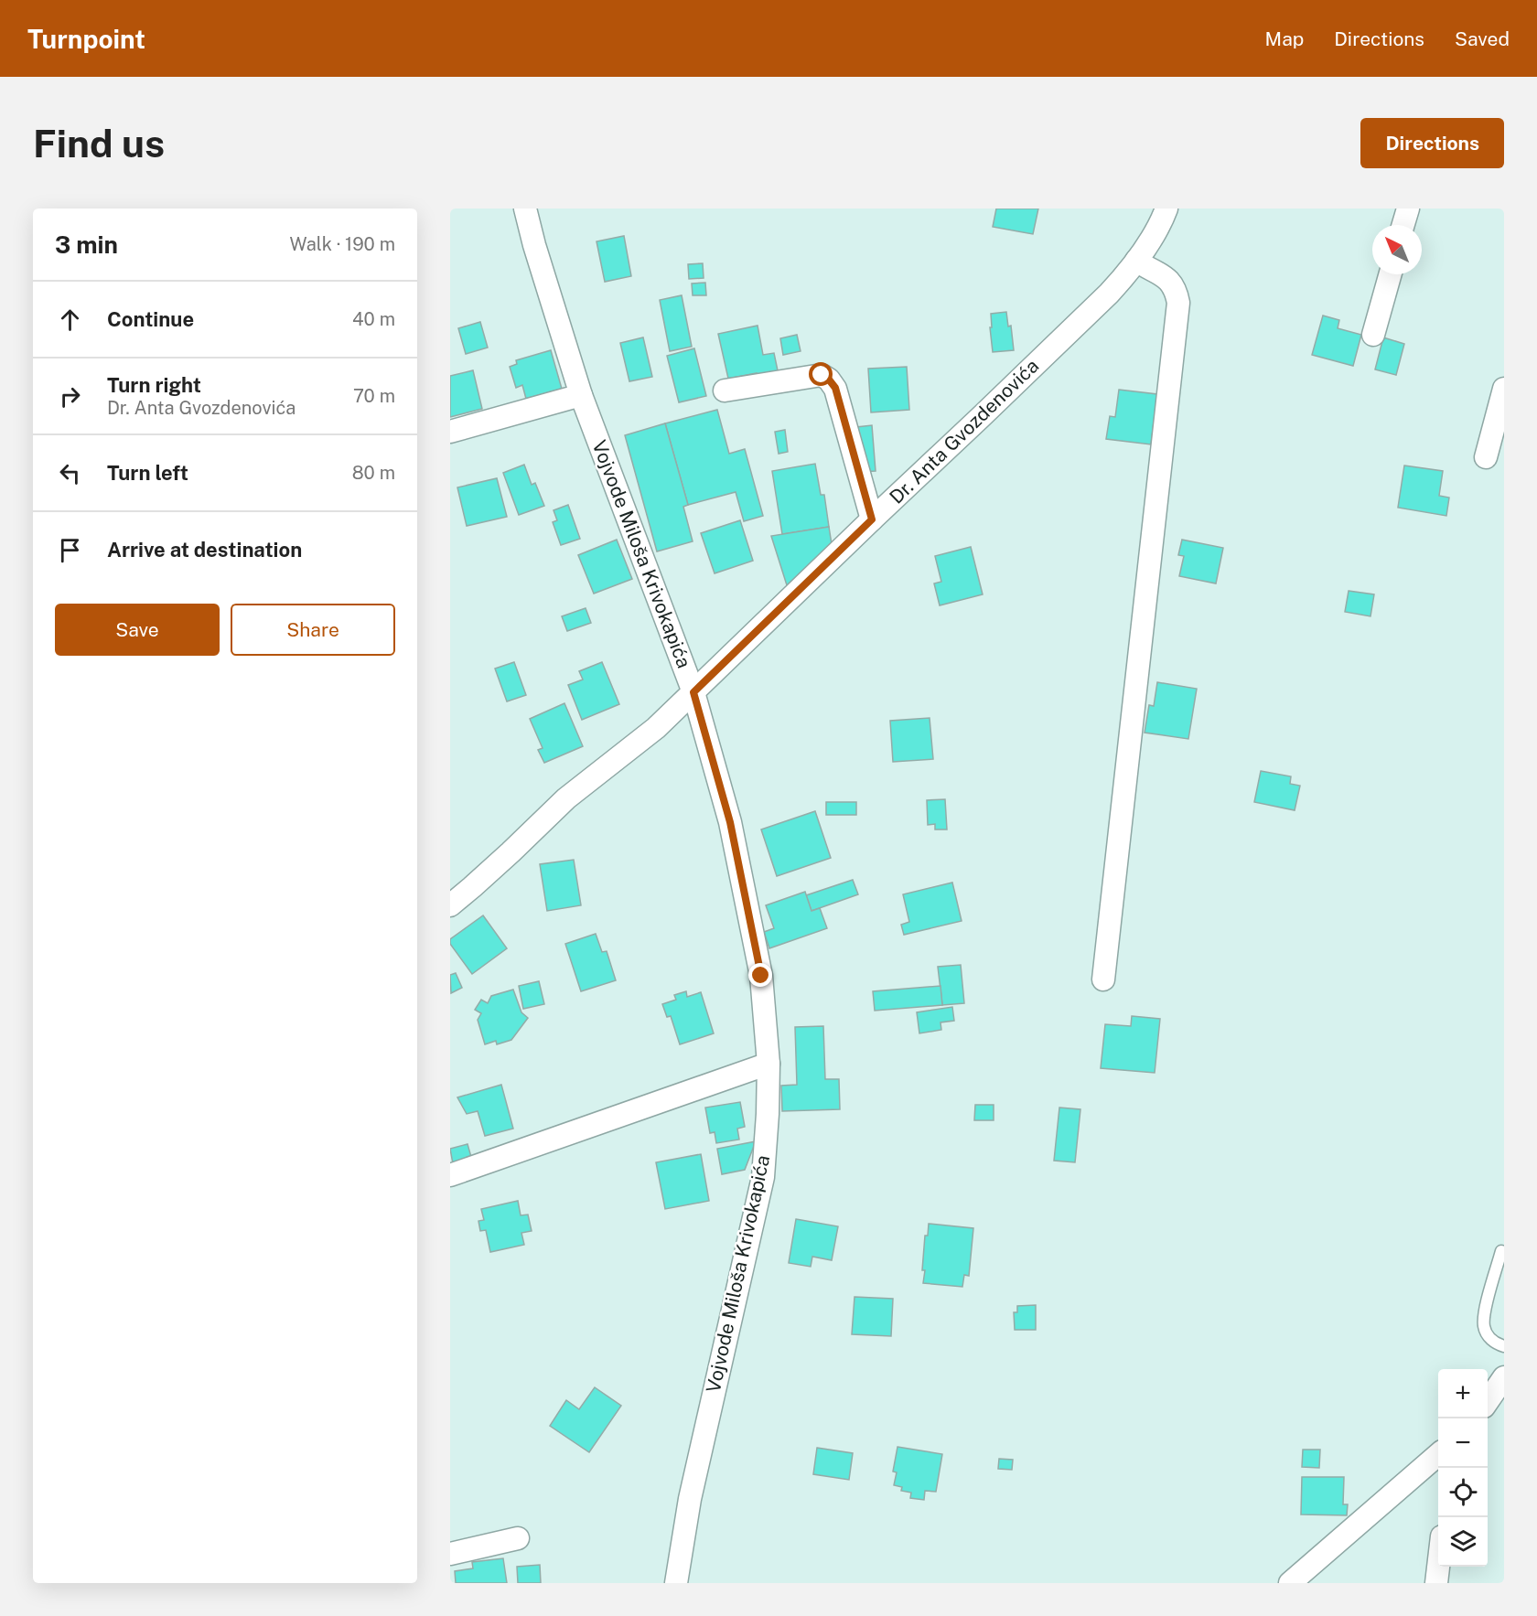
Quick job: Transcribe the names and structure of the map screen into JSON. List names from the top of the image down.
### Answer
{
  "streets": {
    "street": ["Dr. Anta Gvozdenovića", "Vojvode Miloša Krivokapića"]
  },
  "crossings": [
    ["Dr. Anta Gvozdenovića", "Vojvode Miloša Krivokapića"]
  ],
  "north": "top left",
  "page": {
    "header": "Turnpoint",
    "nav": ["Map", "Directions", "Saved"],
    "buttons": [
      "Directions",
      ["Save", "Share"]
    ],
    "title": "Find us",
    "heading": ["3 min", "Walk · 190 m"],
    "list": [
      ["Continue", "40 m"],
      ["Turn right", "Dr. Anta Gvozdenovića", "70 m"],
      ["Turn left", "80 m"],
      "Arrive at destination"
    ],
    "map_buttons": ["+", "−"]
  }
}
